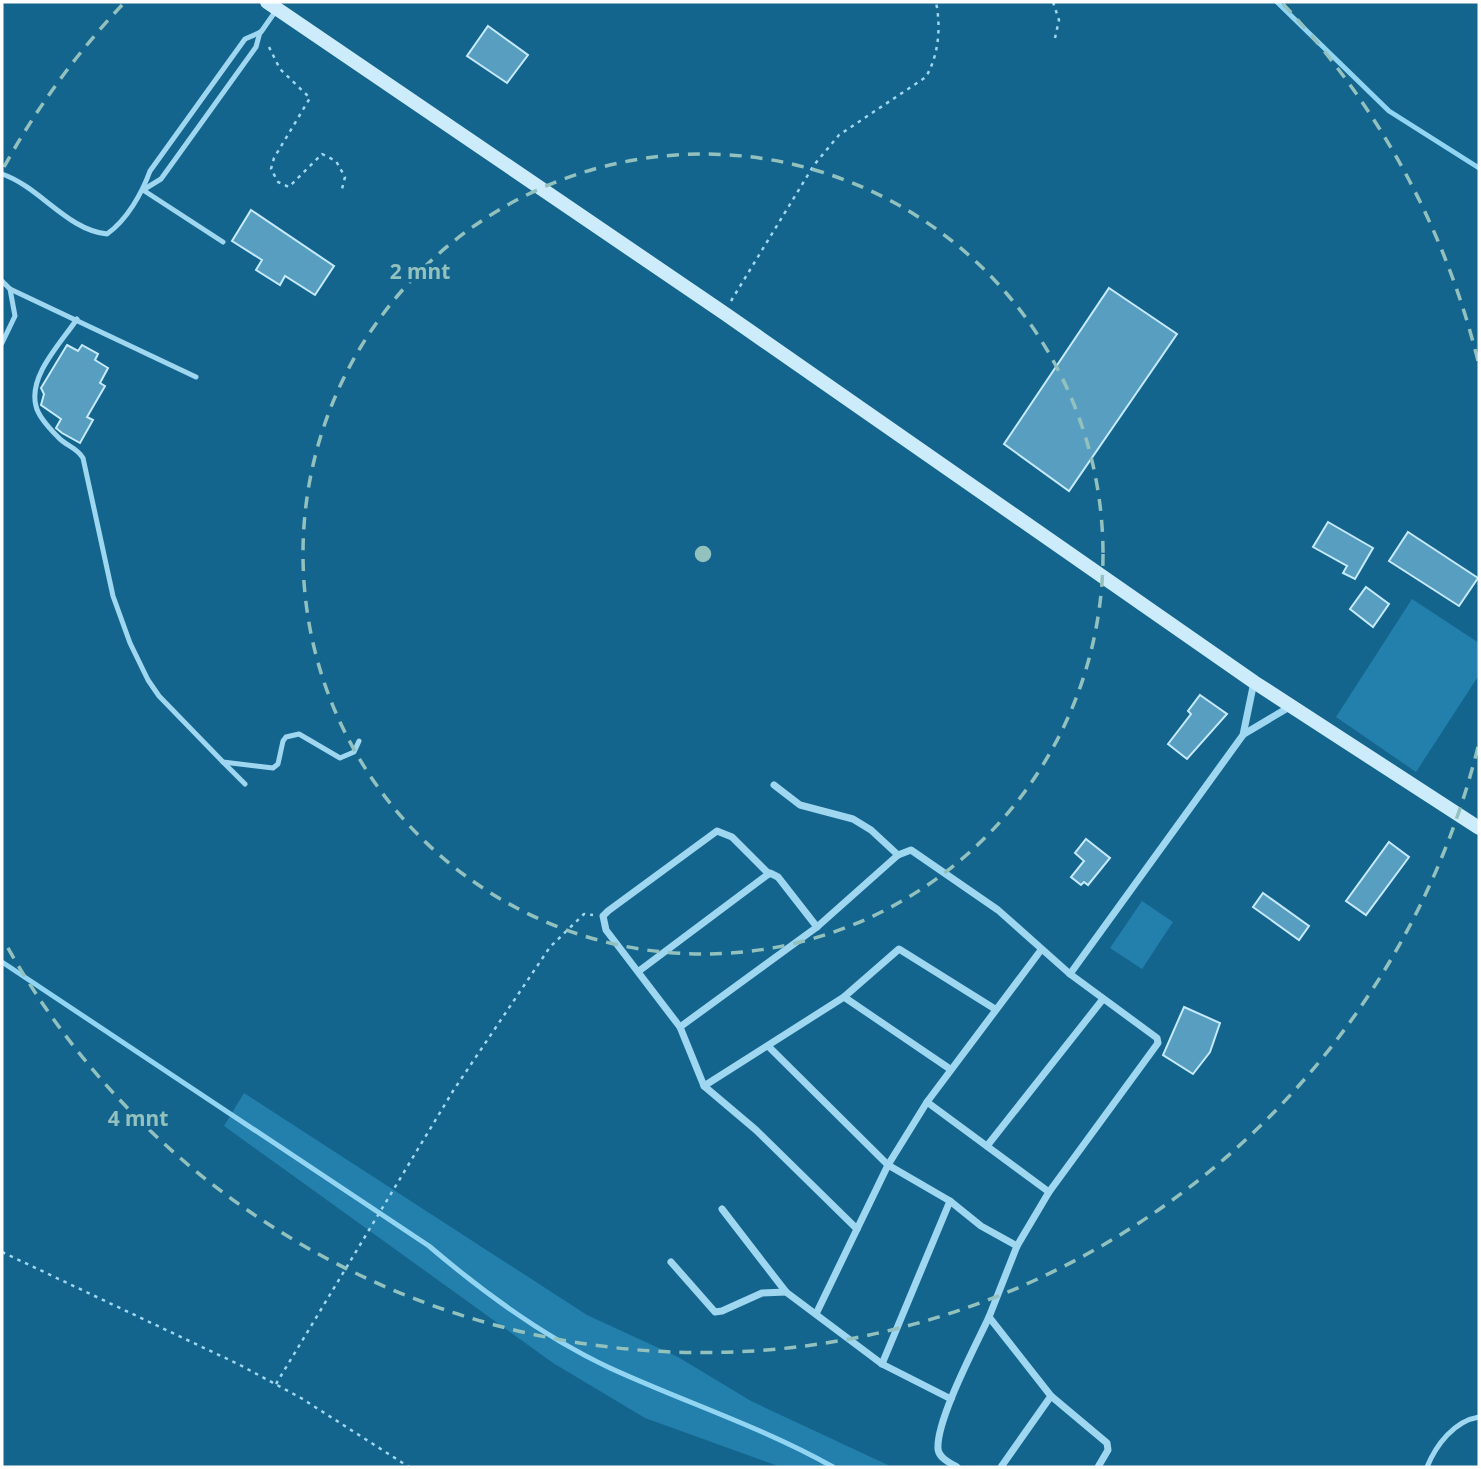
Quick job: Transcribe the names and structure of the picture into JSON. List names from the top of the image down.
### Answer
{
  "rings": ["2 mnt", "4 mnt"]
}
